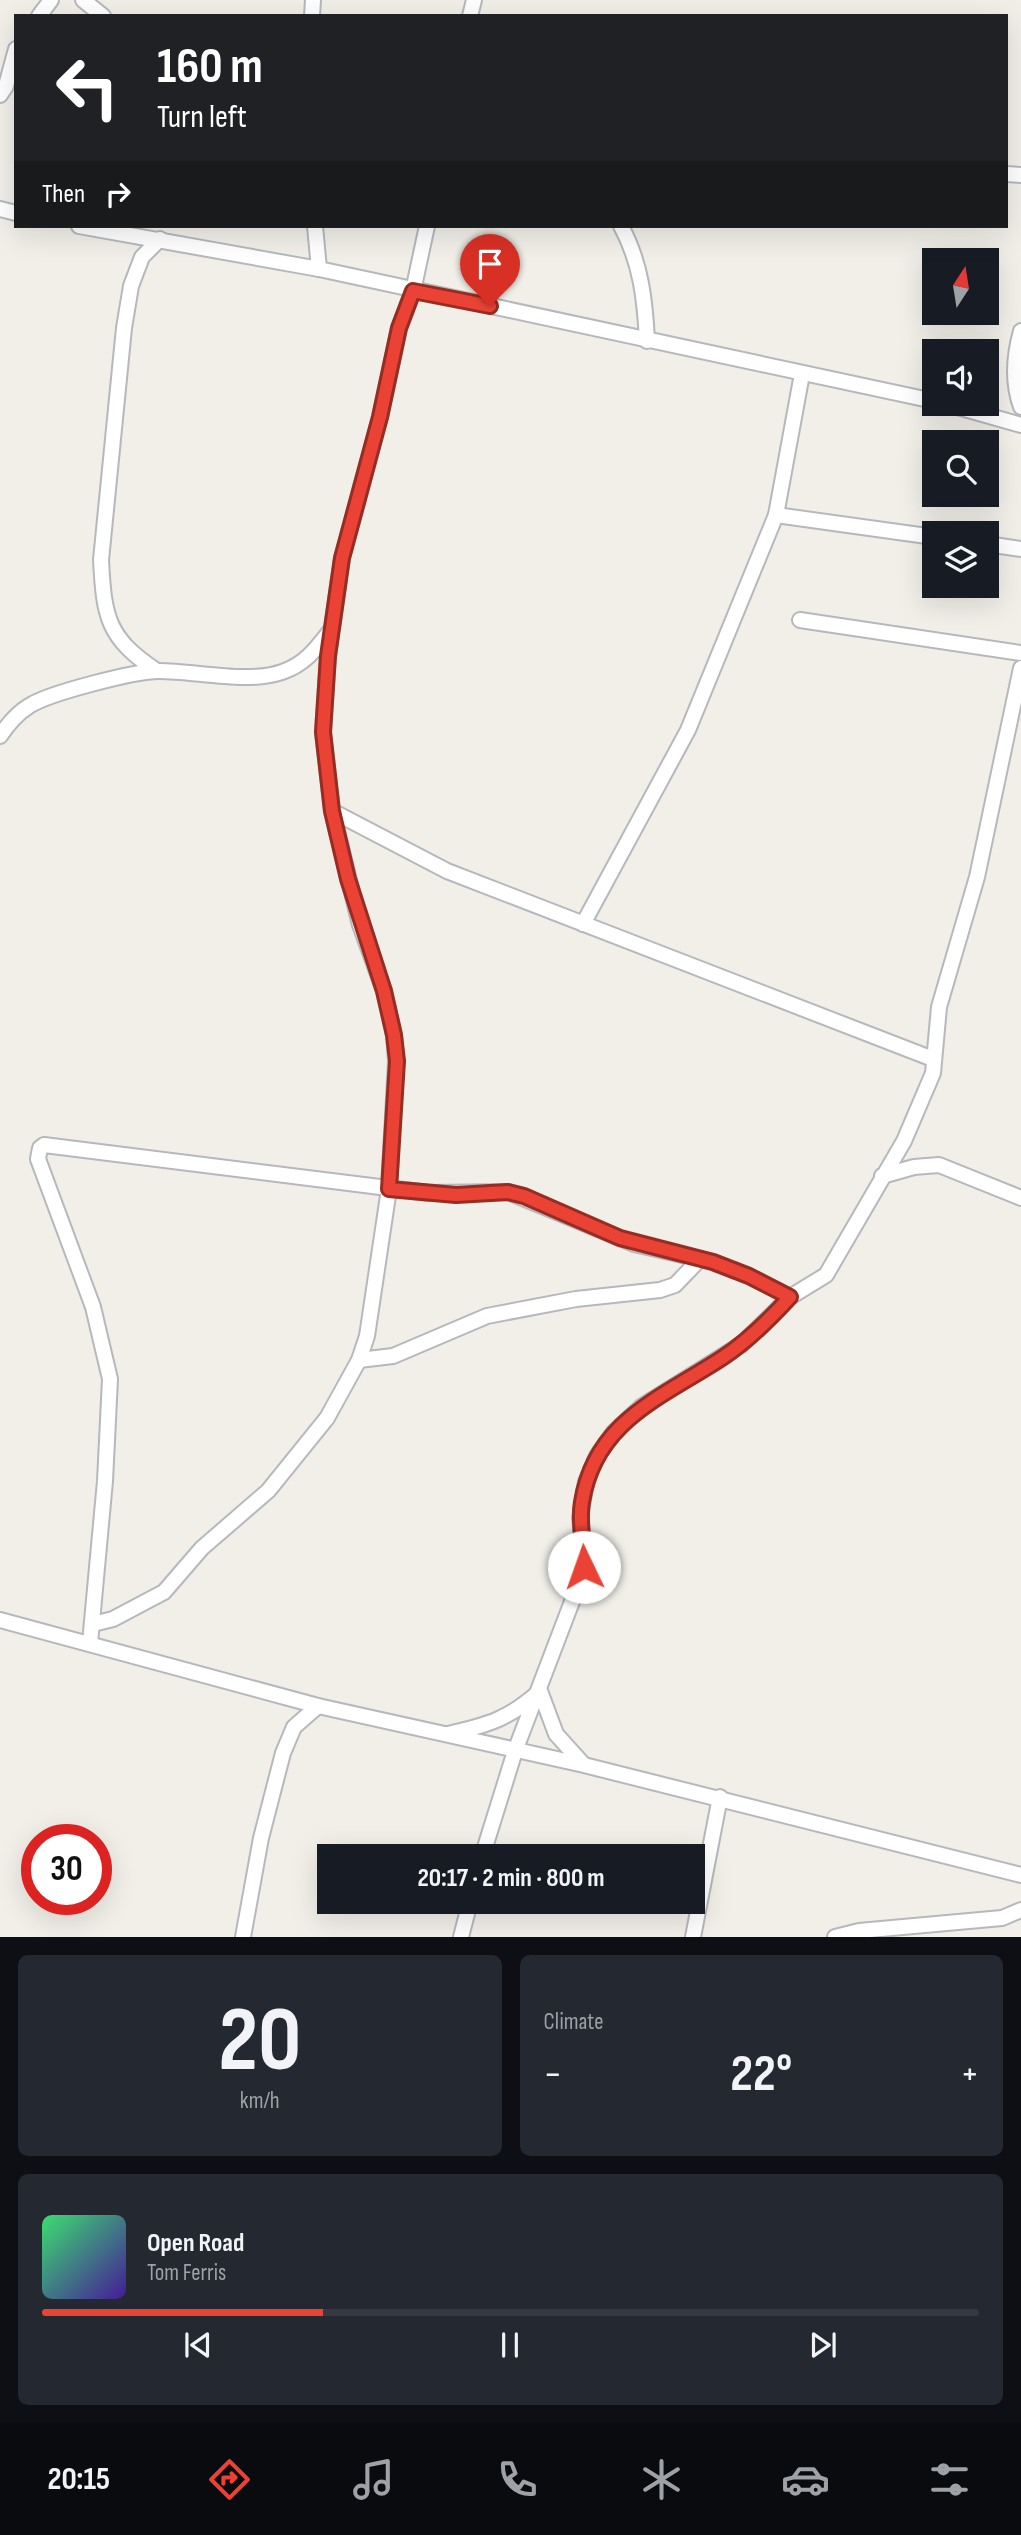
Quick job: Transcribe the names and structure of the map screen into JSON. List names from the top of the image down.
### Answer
{
  "north": "top",
  "page": {
    "turn": ["160 m", "Turn left"],
    "then": "Then",
    "limit": "30",
    "trip": "20:17 · 2 min · 800 m",
    "tile": [
      ["20", "km/h"],
      "Climate"
    ],
    "heat": ["−", "22°", "+"],
    "song": ["Open Road", "Tom Ferris"],
    "tabs": "20:15"
  }
}
